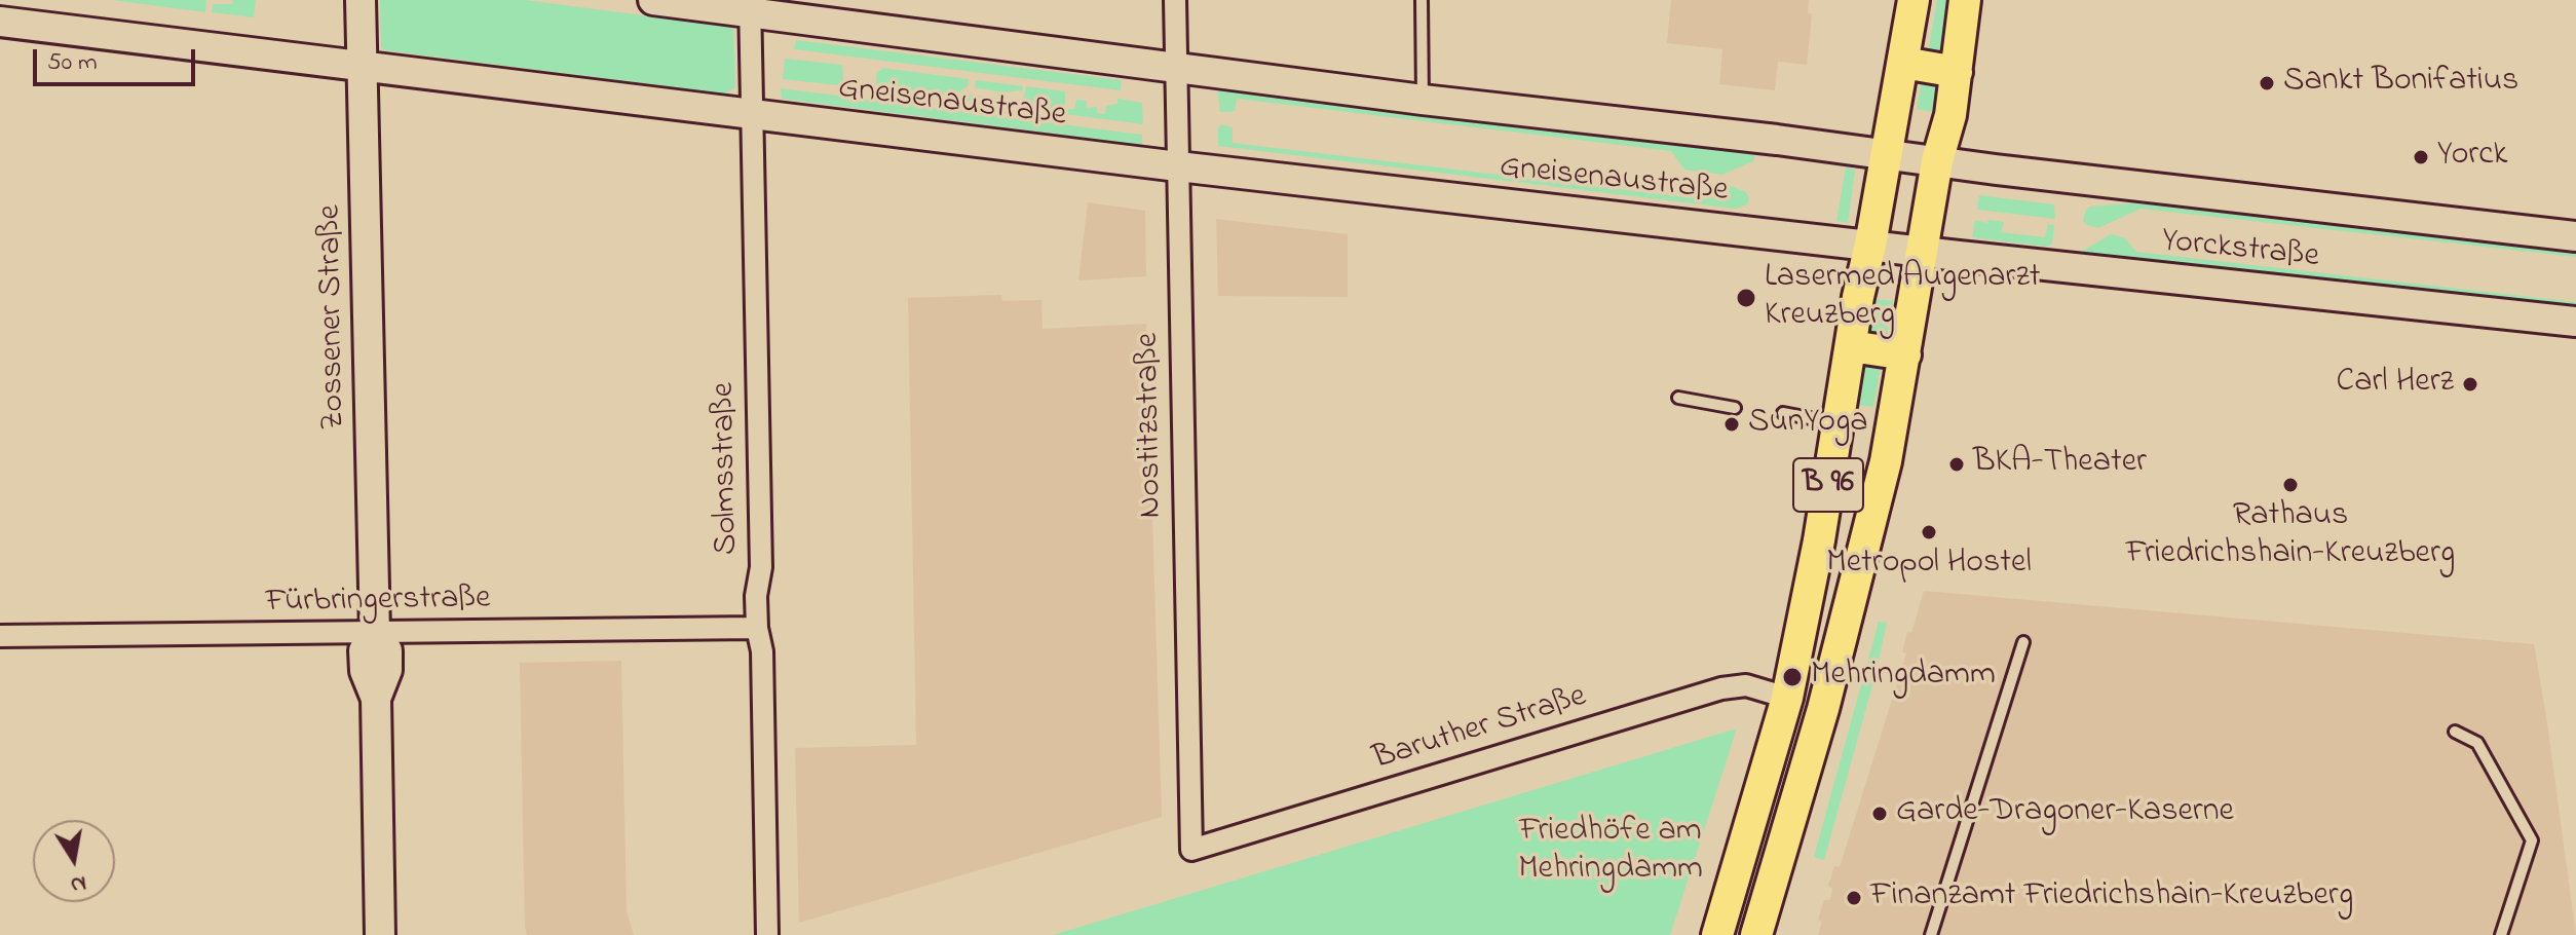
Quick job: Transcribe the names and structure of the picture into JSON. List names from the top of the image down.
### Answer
{
  "streets": {
    "main road": [
      "Gneisenaustraße",
      "Yorckstraße",
      "Zossener Straße",
      "B 96"
    ],
    "street": [
      "Nostitzstraße",
      "Solmsstraße",
      "Fürbringerstraße",
      "Baruther Straße"
    ]
  },
  "crossings": [
    ["Gneisenaustraße", "Yorckstraße"],
    ["Gneisenaustraße", "Zossener Straße"],
    ["Gneisenaustraße", "Nostitzstraße"],
    ["Gneisenaustraße", "Solmsstraße"],
    ["Gneisenaustraße", "B 96"],
    ["Yorckstraße", "B 96"],
    ["Zossener Straße", "Fürbringerstraße"],
    ["Nostitzstraße", "Baruther Straße"],
    ["Solmsstraße", "Fürbringerstraße"],
    ["B 96", "Baruther Straße"]
  ],
  "parks": ["Friedhöfe am Mehringdamm"],
  "places": [
    "Sankt Bonifatius",
    "Yorck",
    "Lasermed Augenarzt Kreuzberg",
    "Carl Herz",
    "SunYoga",
    "BKA-Theater",
    "Rathaus Friedrichshain-Kreuzberg",
    "Metropol Hostel",
    "Mehringdamm",
    "Garde-Dragoner-Kaserne",
    "Finanzamt Friedrichshain-Kreuzberg"
  ],
  "scale_bar": "50 m",
  "north": "bottom"
}
